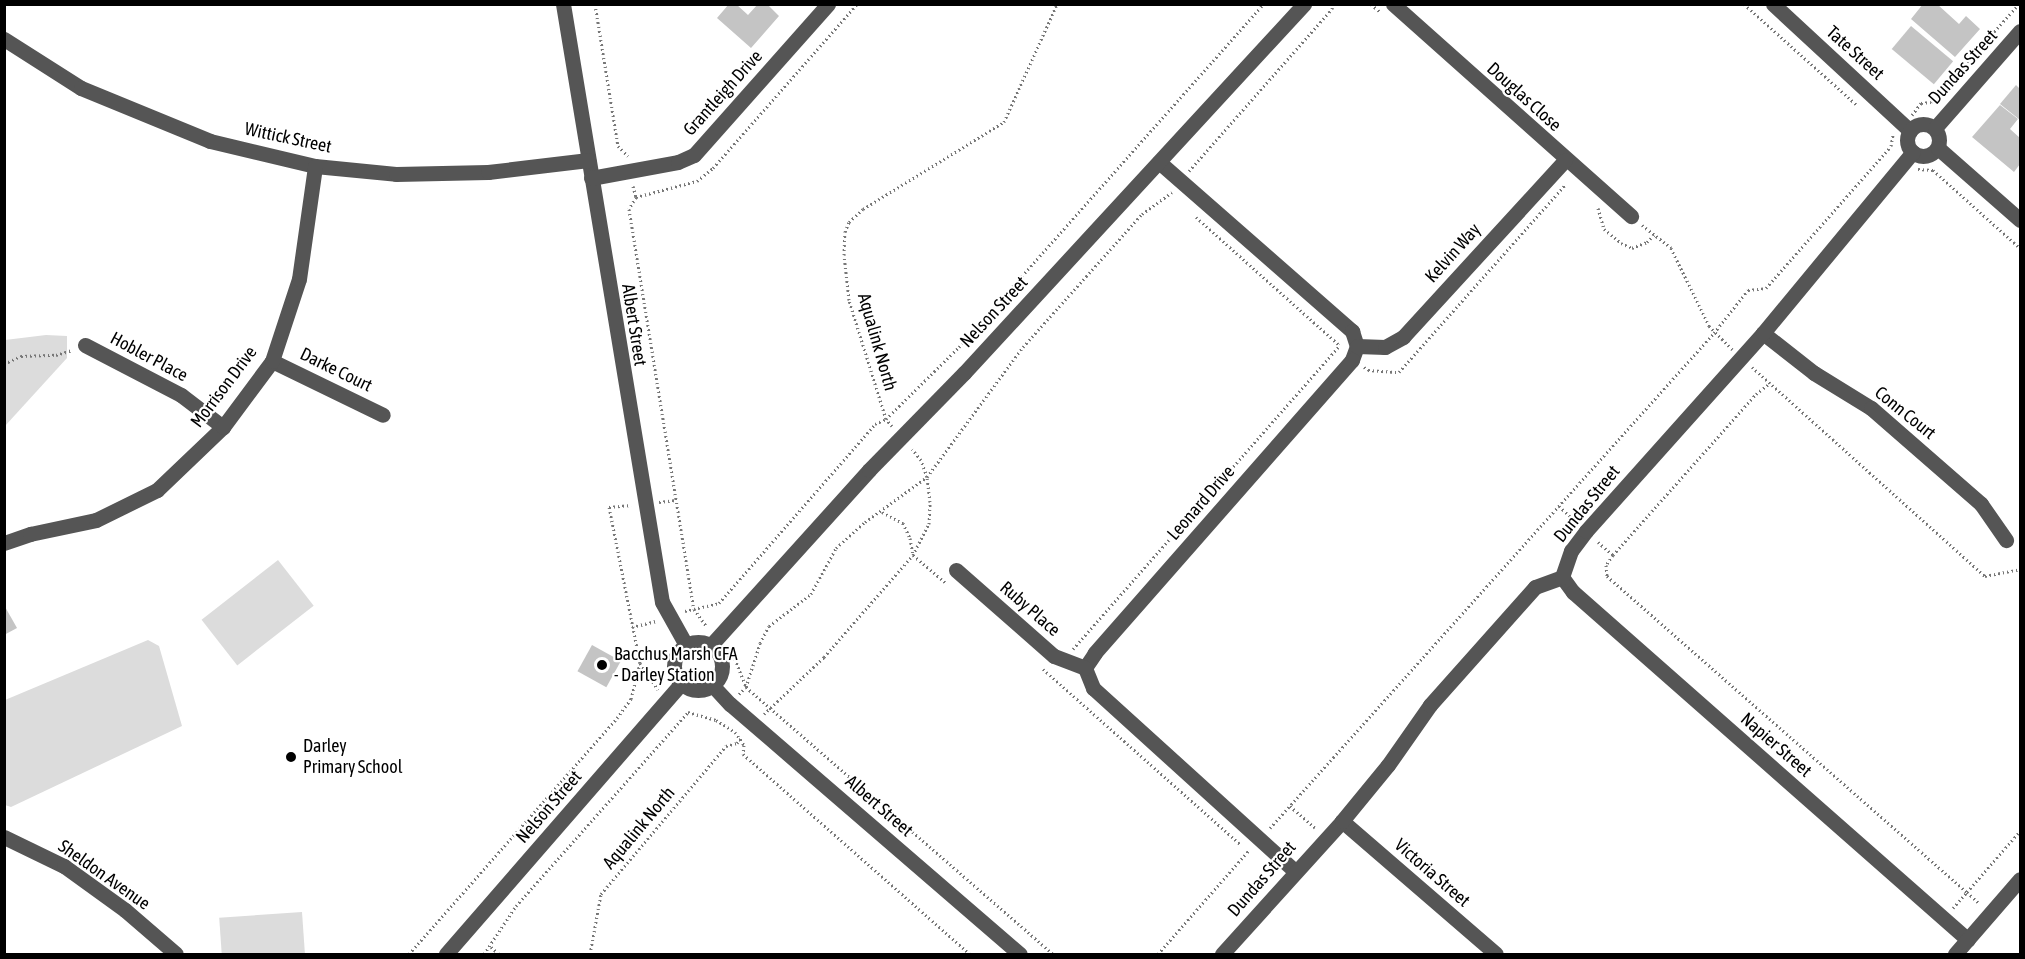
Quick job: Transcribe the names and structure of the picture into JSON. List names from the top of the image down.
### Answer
{
  "streets": {
    "street": [
      "Tate Street",
      "Dundas Street",
      "Grantleigh Drive",
      "Douglas Close",
      "Wittick Street",
      "Kelvin Way",
      "Nelson Street",
      "Albert Street",
      "Hobler Place",
      "Darke Court",
      "Morrison Drive",
      "Conn Court",
      "Leonard Drive",
      "Ruby Place",
      "Napier Street",
      "Victoria Street",
      "Sheldon Avenue"
    ],
    "path": ["Aqualink North"]
  },
  "crossings": [
    ["Tate Street", "Dundas Street"],
    ["Dundas Street", "Conn Court"],
    ["Dundas Street", "Napier Street"],
    ["Dundas Street", "Victoria Street"],
    ["Grantleigh Drive", "Albert Street"],
    ["Douglas Close", "Kelvin Way"],
    ["Wittick Street", "Albert Street"],
    ["Wittick Street", "Morrison Drive"],
    ["Kelvin Way", "Leonard Drive"],
    ["Nelson Street", "Albert Street"],
    ["Nelson Street", "Aqualink North"],
    ["Hobler Place", "Morrison Drive"],
    ["Darke Court", "Morrison Drive"],
    ["Leonard Drive", "Ruby Place"]
  ],
  "places": ["Bacchus Marsh CFA - Darley Station", "Darley Primary School"]
}
